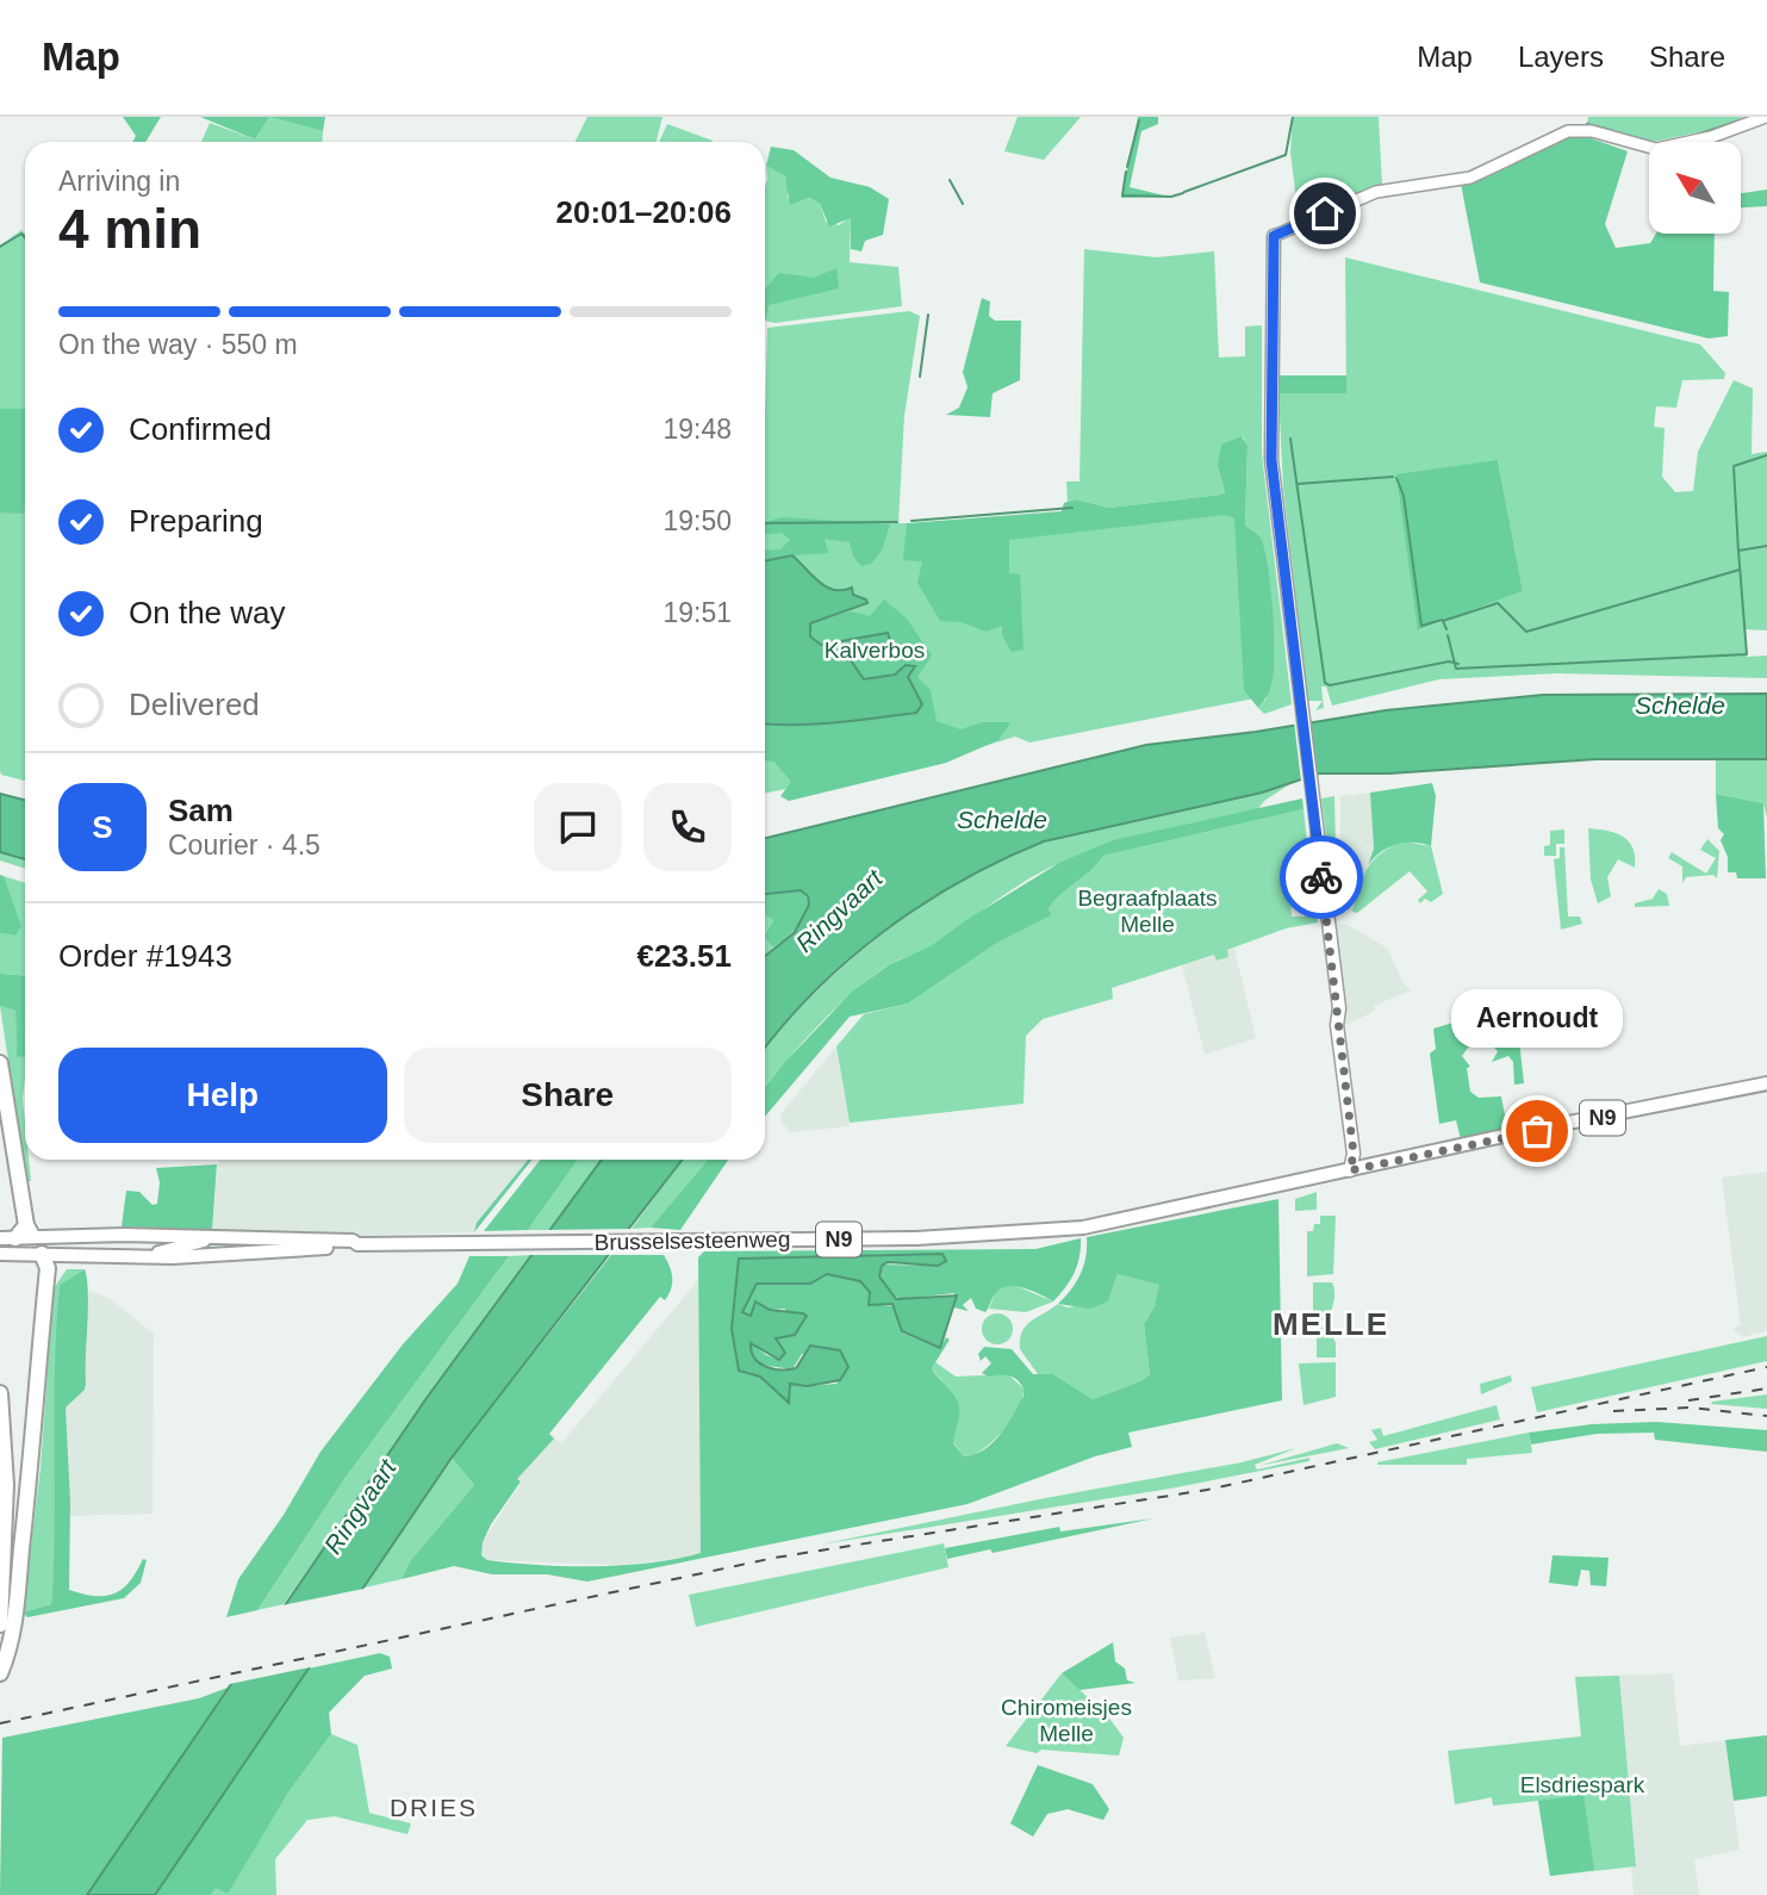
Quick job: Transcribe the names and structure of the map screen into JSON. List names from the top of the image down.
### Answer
{
  "streets": {
    "main road": ["N9", "Brusselsesteenweg"]
  },
  "districts": ["MELLE", "DRIES"],
  "water": ["Schelde", "Ringvaart"],
  "parks": [
    "Kalverbos",
    "Begraafplaats Melle",
    "Chiromeisjes Melle",
    "Elsdriespark"
  ],
  "places": ["Aernoudt"],
  "north": "top left",
  "page": {
    "header": "Map",
    "nav": ["Map", "Layers", "Share"],
    "heading": ["4 min", "Arriving in", "20:01–20:06"],
    "panel": [
      "Sam",
      "Courier · 4.5",
      "Order #1943",
      "€23.51"
    ],
    "bar": "On the way · 550 m",
    "list": [
      ["Confirmed", "19:48"],
      ["Preparing", "19:50"],
      ["On the way", "19:51"],
      "Delivered"
    ],
    "round": "S",
    "bubble": "Aernoudt",
    "buttons": ["Help", "Share"]
  }
}
